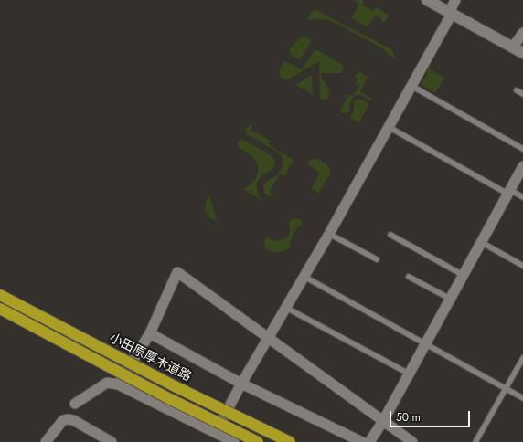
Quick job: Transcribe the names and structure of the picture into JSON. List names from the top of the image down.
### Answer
{
  "streets": {
    "highway": ["小田原厚木道路"]
  },
  "scale_bar": "50 m"
}
